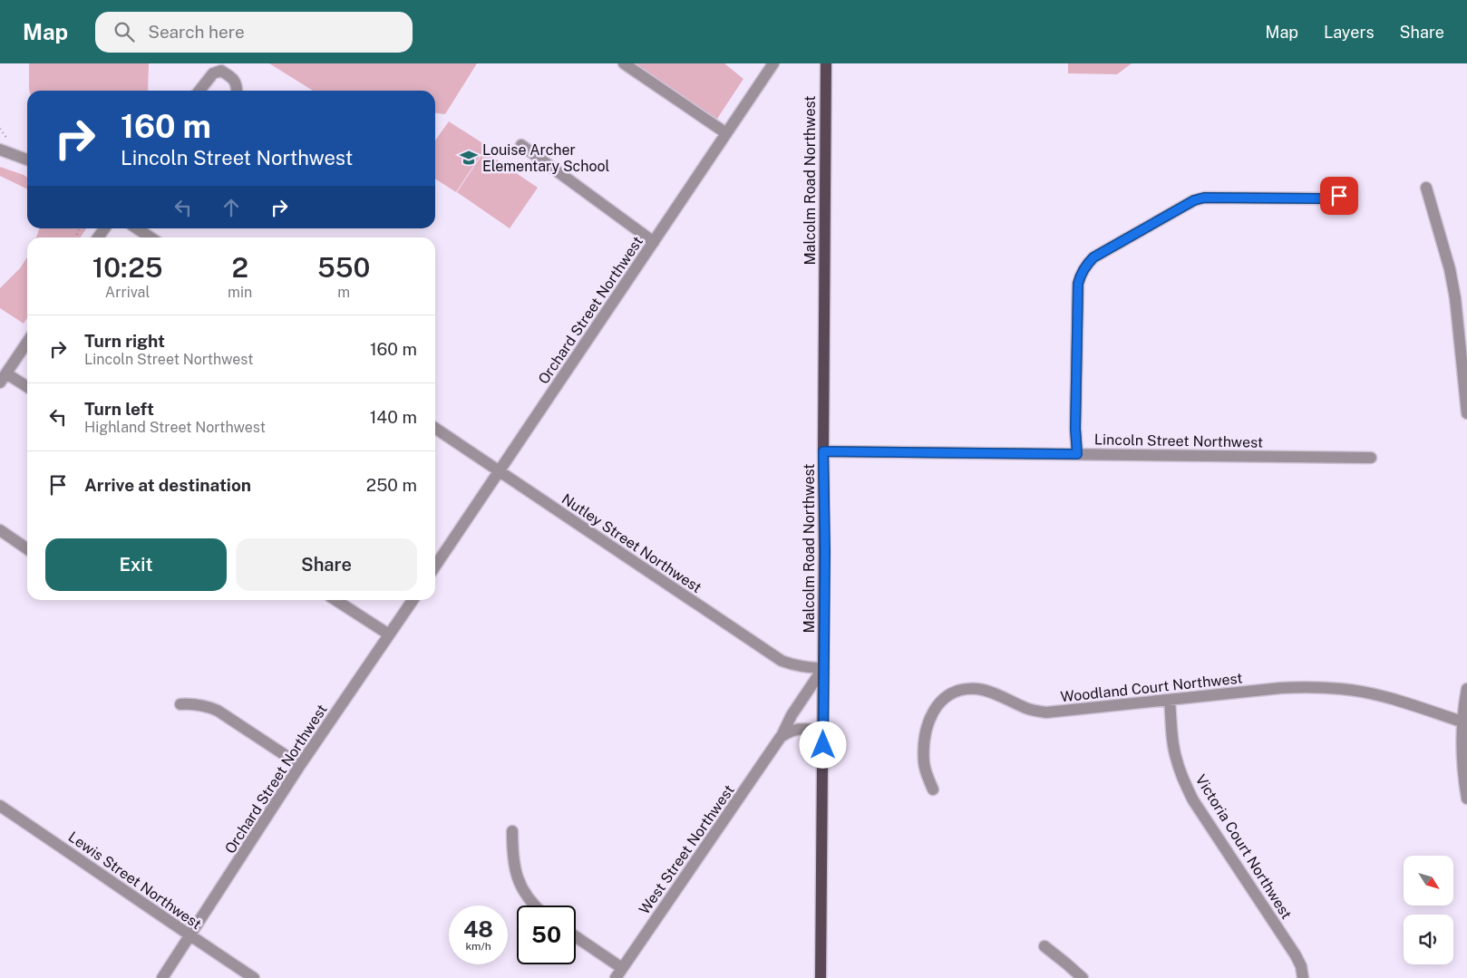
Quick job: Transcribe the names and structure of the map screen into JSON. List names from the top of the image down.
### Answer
{
  "streets": {
    "main road": ["Malcolm Road Northwest"],
    "street": [
      "Orchard Street Northwest",
      "Lincoln Street Northwest",
      "Nutley Street Northwest",
      "Woodland Court Northwest",
      "Victoria Court Northwest",
      "West Street Northwest",
      "Lewis Street Northwest"
    ]
  },
  "crossings": [
    ["Malcolm Road Northwest", "Lincoln Street Northwest"],
    ["Malcolm Road Northwest", "Nutley Street Northwest"],
    ["Malcolm Road Northwest", "West Street Northwest"],
    ["Orchard Street Northwest", "Nutley Street Northwest"],
    ["Orchard Street Northwest", "Lewis Street Northwest"],
    ["Nutley Street Northwest", "West Street Northwest"],
    ["Woodland Court Northwest", "Victoria Court Northwest"]
  ],
  "places": {
    "school or university": ["Louise Archer Elementary School"]
  },
  "north": "bottom right",
  "page": {
    "header": "Map",
    "search": "Search here",
    "nav": ["Map", "Layers", "Share"],
    "turn": ["160 m", "Lincoln Street Northwest"],
    "eta": [
      "10:25",
      "Arrival",
      "2",
      "min",
      "550",
      "m"
    ],
    "list": [
      {
        "name": "Turn right",
        "note": "Lincoln Street Northwest",
        "value": "160 m"
      },
      {
        "name": "Turn left",
        "note": "Highland Street Northwest",
        "value": "140 m"
      },
      {
        "name": "Arrive at destination",
        "value": "250 m"
      }
    ],
    "buttons": ["Exit", "Share"],
    "speed": "48 km/h",
    "limit": "50"
  }
}
